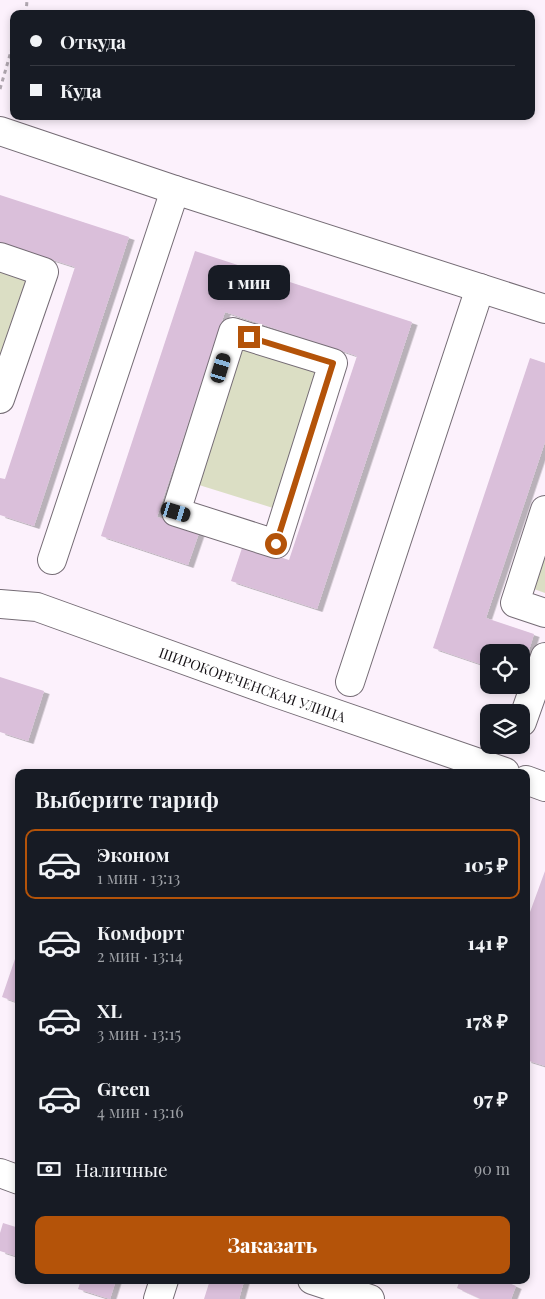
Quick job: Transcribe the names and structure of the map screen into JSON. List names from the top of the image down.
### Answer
{
  "streets": {
    "street": ["ШИРОКОРЕЧЕНСКАЯ УЛИЦА"]
  },
  "page": {
    "banner": ["Откуда", "Куда"],
    "bubble": "1 мин",
    "heading": "Выберите тариф",
    "list": [
      {
        "name": "Эконом",
        "note": "1 мин · 13:13",
        "value": "105 ₽"
      },
      {
        "name": "Комфорт",
        "note": "2 мин · 13:14",
        "value": "141 ₽"
      },
      {
        "name": "XL",
        "note": "3 мин · 13:15",
        "value": "178 ₽"
      },
      {
        "name": "Green",
        "note": "4 мин · 13:16",
        "value": "97 ₽"
      }
    ],
    "pay": ["Наличные", "90 m"],
    "buttons": "Заказать"
  }
}
